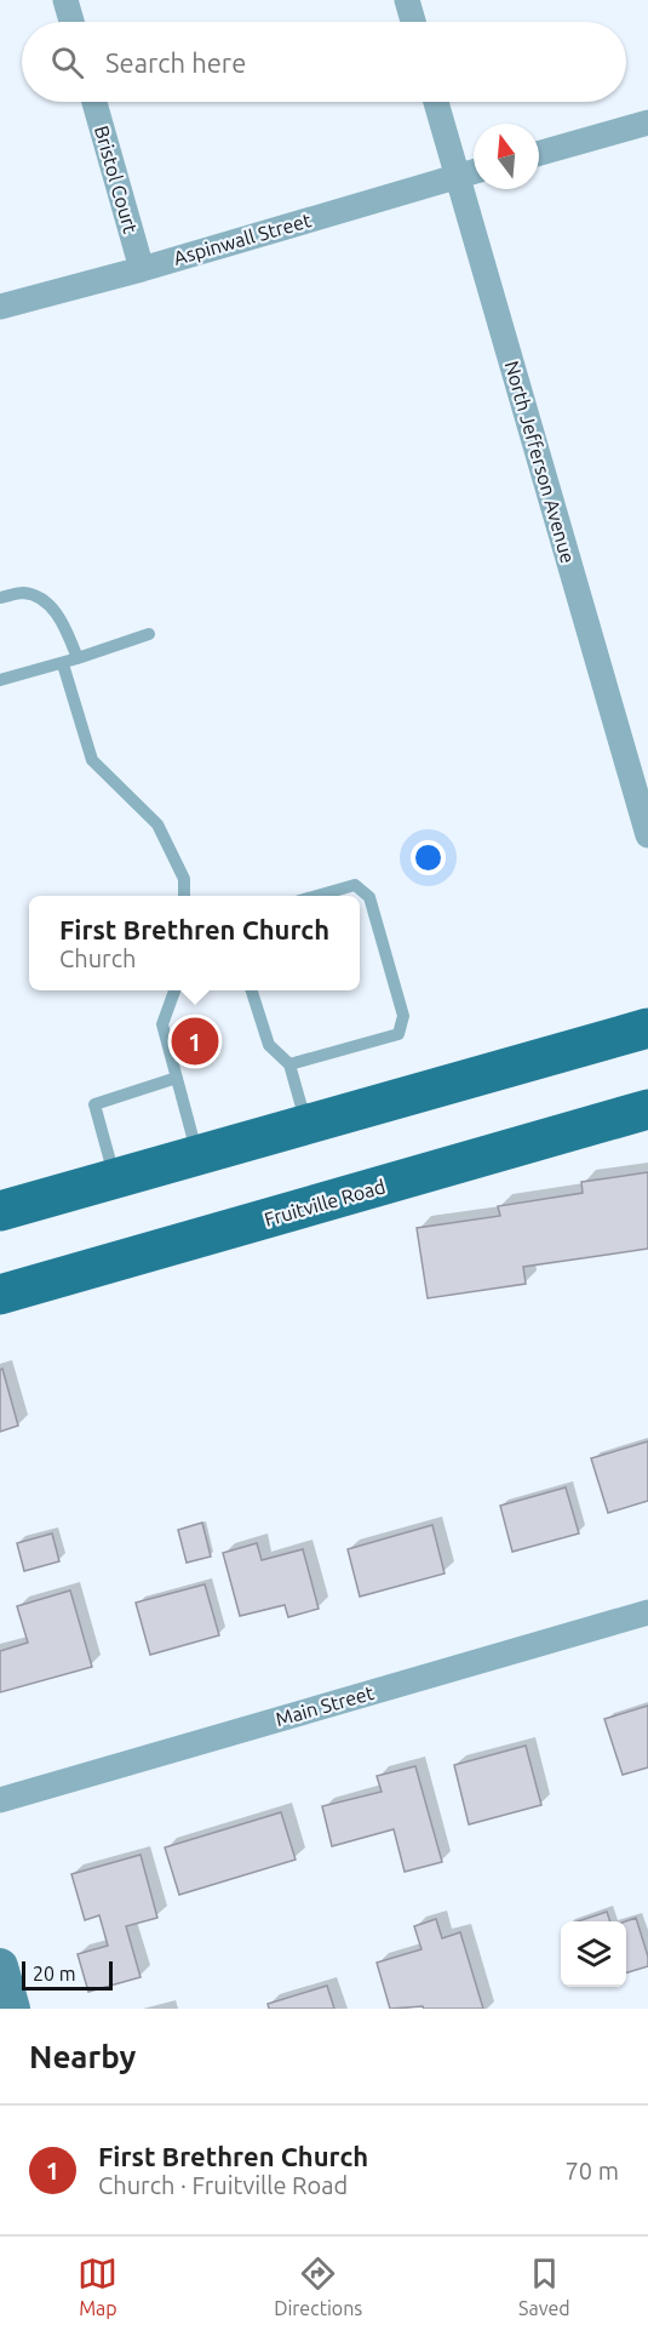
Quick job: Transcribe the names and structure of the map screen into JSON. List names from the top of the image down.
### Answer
{
  "streets": {
    "main road": ["Fruitville Road"],
    "street": [
      "Bristol Court",
      "Aspinwall Street",
      "North Jefferson Avenue",
      "Main Street"
    ]
  },
  "crossings": [
    ["Bristol Court", "Aspinwall Street"],
    ["Aspinwall Street", "North Jefferson Avenue"]
  ],
  "scale_bar": "20 m",
  "north": "top",
  "page": {
    "search": "Search here",
    "popup": ["First Brethren Church", "Church"],
    "pins": "1",
    "scale": "20 m",
    "heading": "Nearby",
    "list": [
      {
        "mark": "1",
        "name": "First Brethren Church",
        "note": "Church · Fruitville Road",
        "value": "70 m"
      }
    ],
    "nav": ["Map", "Directions", "Saved"]
  }
}
